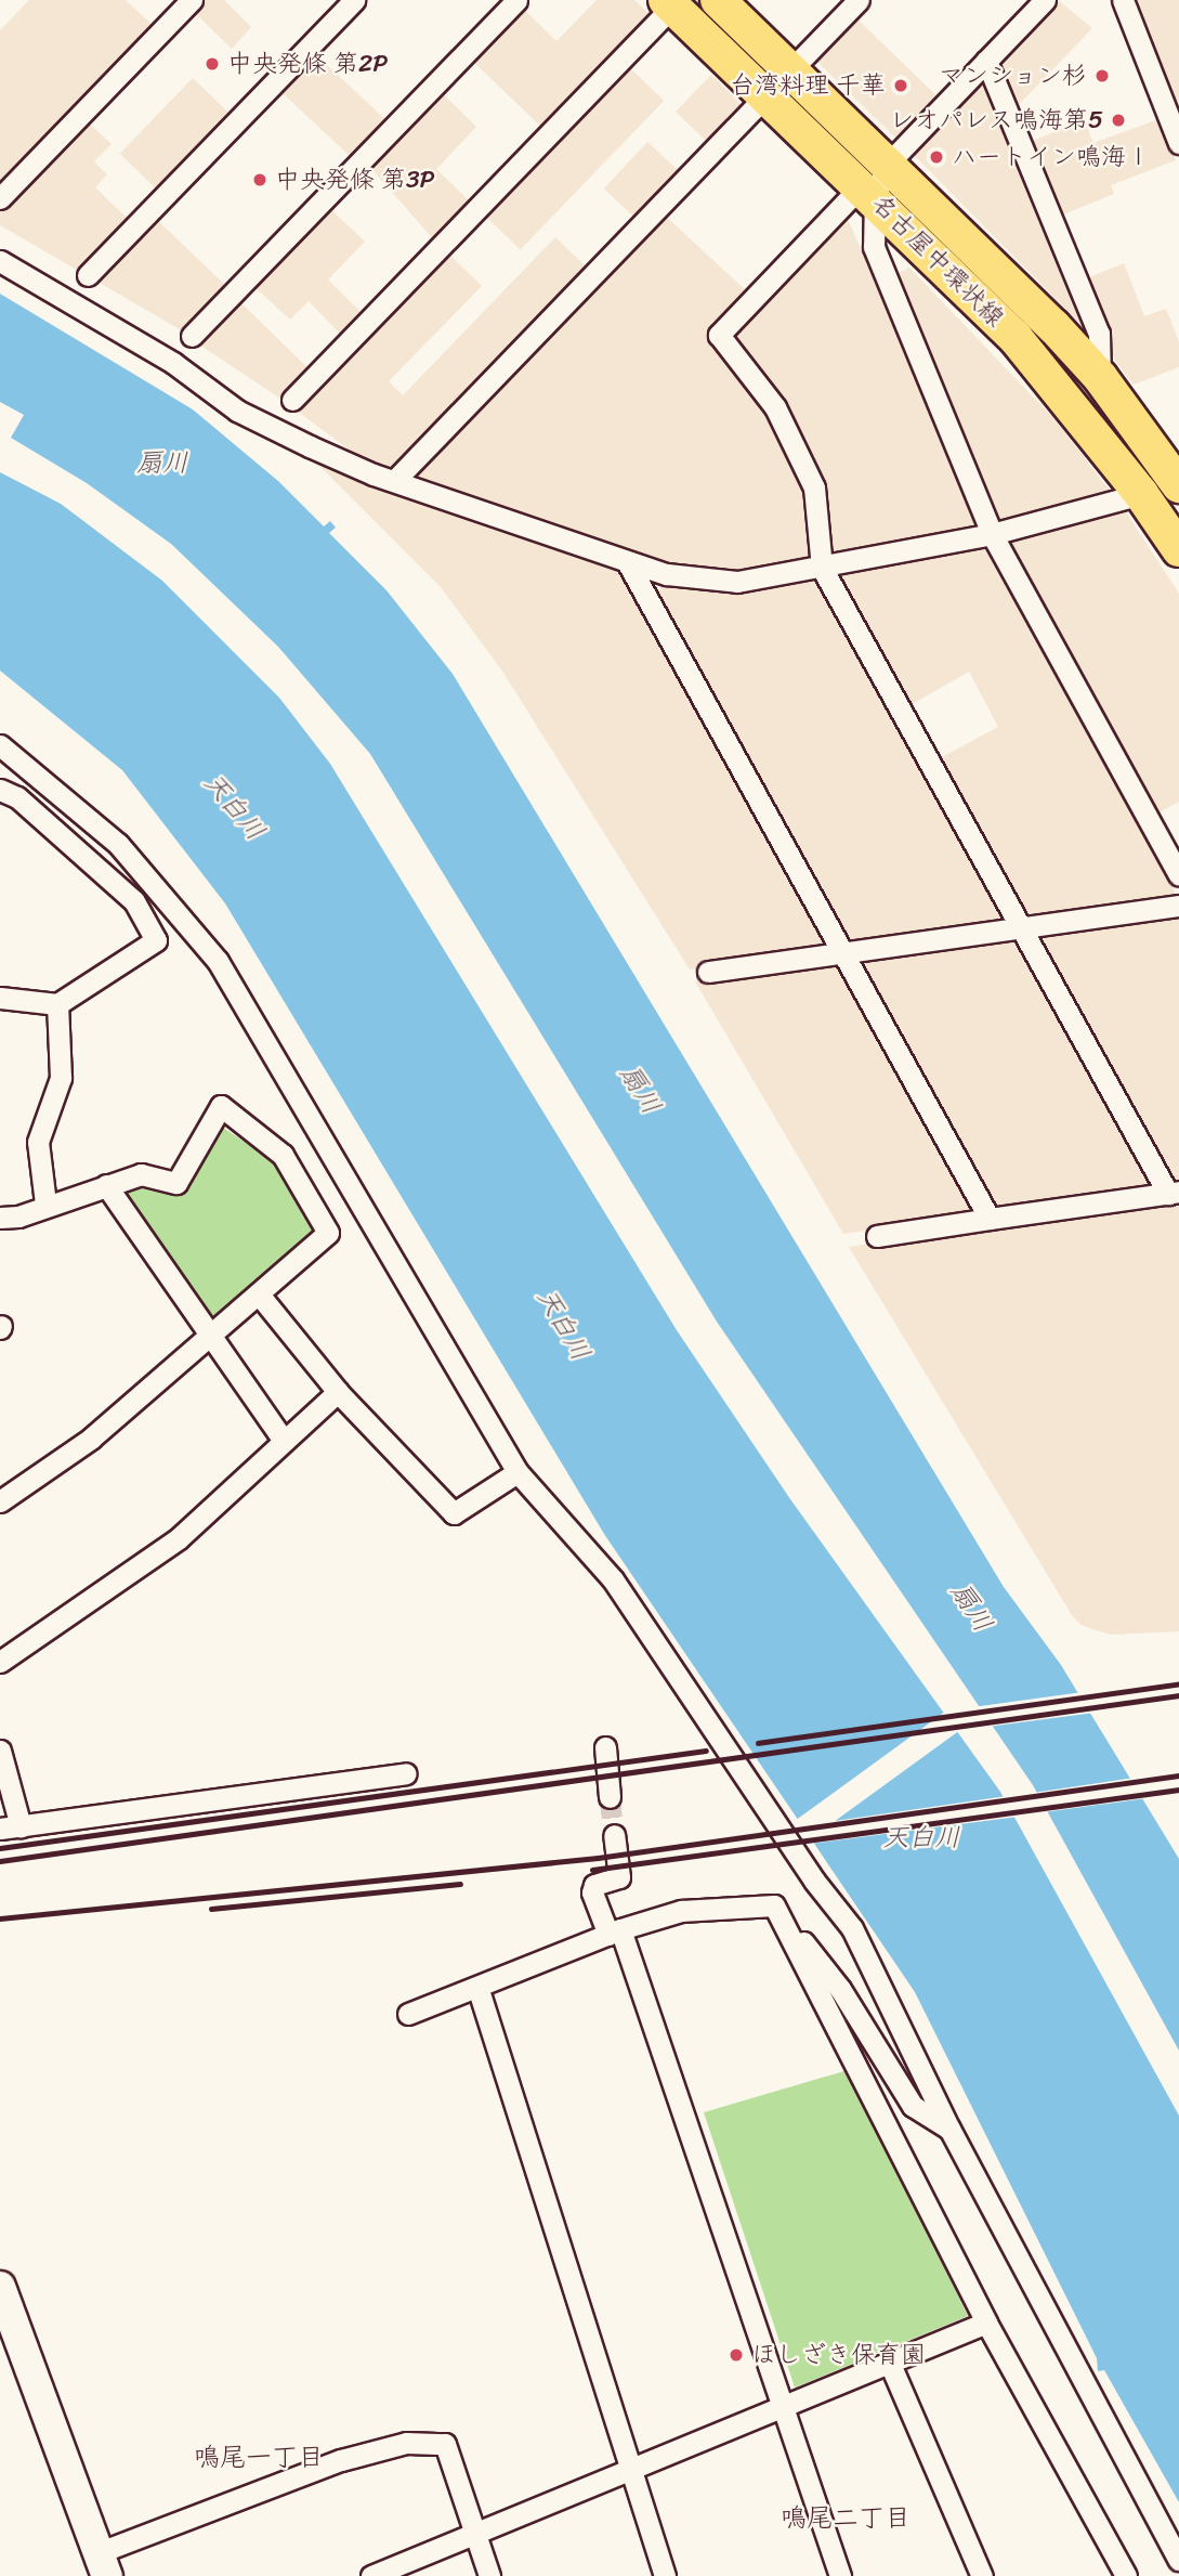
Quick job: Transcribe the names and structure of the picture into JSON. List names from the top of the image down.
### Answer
{
  "streets": {
    "main road": ["名古屋中環状線"]
  },
  "districts": ["鳴尾一丁目", "鳴尾二丁目"],
  "water": ["扇川", "天白川"],
  "places": [
    "中央発條 第2P",
    "マンション杉",
    "台湾料理 千華",
    "レオパレス鳴海第5",
    "ハートイン鳴海Ⅰ",
    "中央発條 第3P",
    "ほしざき保育園"
  ]
}
